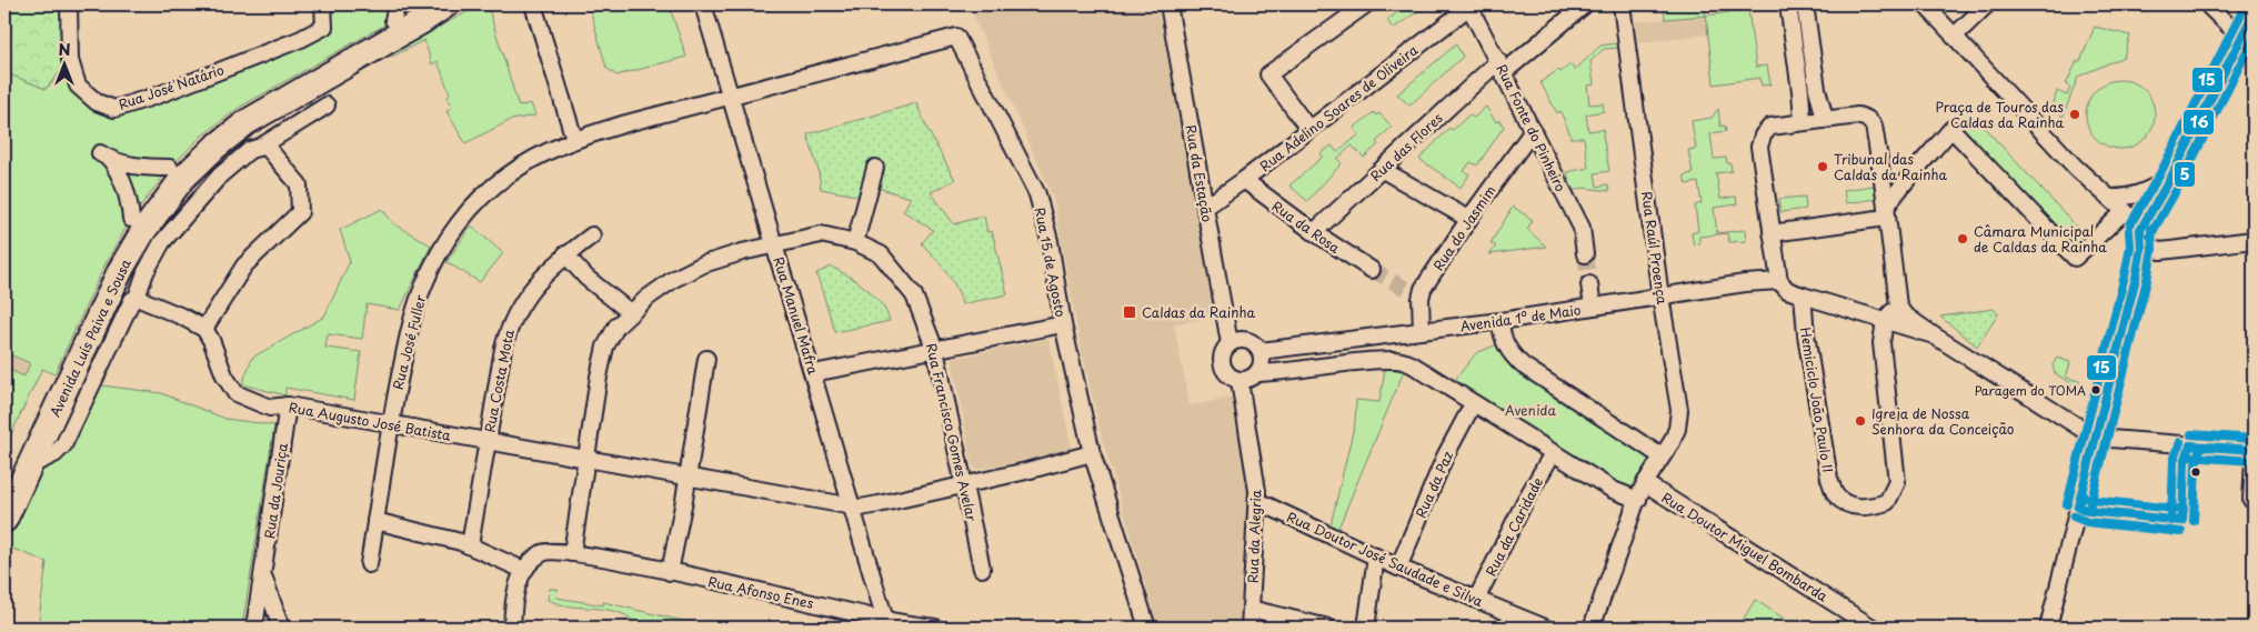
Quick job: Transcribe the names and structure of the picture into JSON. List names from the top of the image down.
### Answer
{
  "streets": {
    "main road": ["Avenida Luís Paiva e Sousa"],
    "street": [
      "Rua José Natário",
      "Rua Adelino Soares de Oliveira",
      "Rua Fonte do Pinheiro",
      "Rua das Flores",
      "Rua da Estação",
      "Rua da Rosa",
      "Rua do Jasmim",
      "Rua Raúl Proença",
      "Rua 15 de Agosto",
      "Rua Manuel Mafra",
      "Avenida 1º de Maio",
      "Rua José Fuller",
      "Rua Costa Mota",
      "Hemiciclo João Paulo II",
      "Rua Augusto José Batista",
      "Rua Francisco Gomes Avelar",
      "Rua da Paz",
      "Rua da Jouriça",
      "Rua da Caridade",
      "Rua da Alegria",
      "Rua Doutor Miguel Bombarda",
      "Rua Doutor José Saudade e Silva",
      "Rua Afonso Enes"
    ]
  },
  "crossings": [
    ["Rua Adelino Soares de Oliveira", "Rua Fonte do Pinheiro"],
    ["Rua Adelino Soares de Oliveira", "Rua da Estação"],
    ["Rua Adelino Soares de Oliveira", "Rua da Rosa"],
    ["Rua Fonte do Pinheiro", "Rua das Flores"],
    ["Rua Fonte do Pinheiro", "Rua do Jasmim"],
    ["Rua das Flores", "Rua da Rosa"],
    ["Rua da Estação", "Avenida 1º de Maio"],
    ["Rua da Estação", "Rua da Alegria"],
    ["Rua do Jasmim", "Avenida 1º de Maio"],
    ["Rua Raúl Proença", "Avenida 1º de Maio"],
    ["Rua Raúl Proença", "Rua Doutor Miguel Bombarda"],
    ["Rua 15 de Agosto", "Rua Manuel Mafra"],
    ["Rua 15 de Agosto", "Rua José Fuller"],
    ["Rua 15 de Agosto", "Rua Augusto José Batista"],
    ["Rua Manuel Mafra", "Rua José Fuller"],
    ["Rua Manuel Mafra", "Rua Augusto José Batista"],
    ["Rua Manuel Mafra", "Rua Francisco Gomes Avelar"],
    ["Rua Manuel Mafra", "Rua Afonso Enes"],
    ["Avenida 1º de Maio", "Rua da Alegria"],
    ["Rua José Fuller", "Rua Augusto José Batista"],
    ["Rua Costa Mota", "Rua Augusto José Batista"],
    ["Rua Augusto José Batista", "Rua Francisco Gomes Avelar"],
    ["Rua Augusto José Batista", "Rua da Jouriça"],
    ["Rua Francisco Gomes Avelar", "Rua Afonso Enes"],
    ["Rua da Paz", "Rua Doutor José Saudade e Silva"],
    ["Rua da Caridade", "Rua Doutor José Saudade e Silva"],
    ["Rua da Alegria", "Rua Doutor José Saudade e Silva"]
  ],
  "parks": ["Avenida"],
  "places": {
    "other": [
      "Praça de Touros das Caldas da Rainha",
      "Tribunal das Caldas da Rainha",
      "Câmara Municipal de Caldas da Rainha",
      "Paragem do TOMA",
      "Igreja de Nossa Senhora da Conceição"
    ],
    "transit": ["Caldas da Rainha"]
  },
  "lines": ["transit line 15", "transit line 16", "transit line 5"],
  "north": "top"
}
